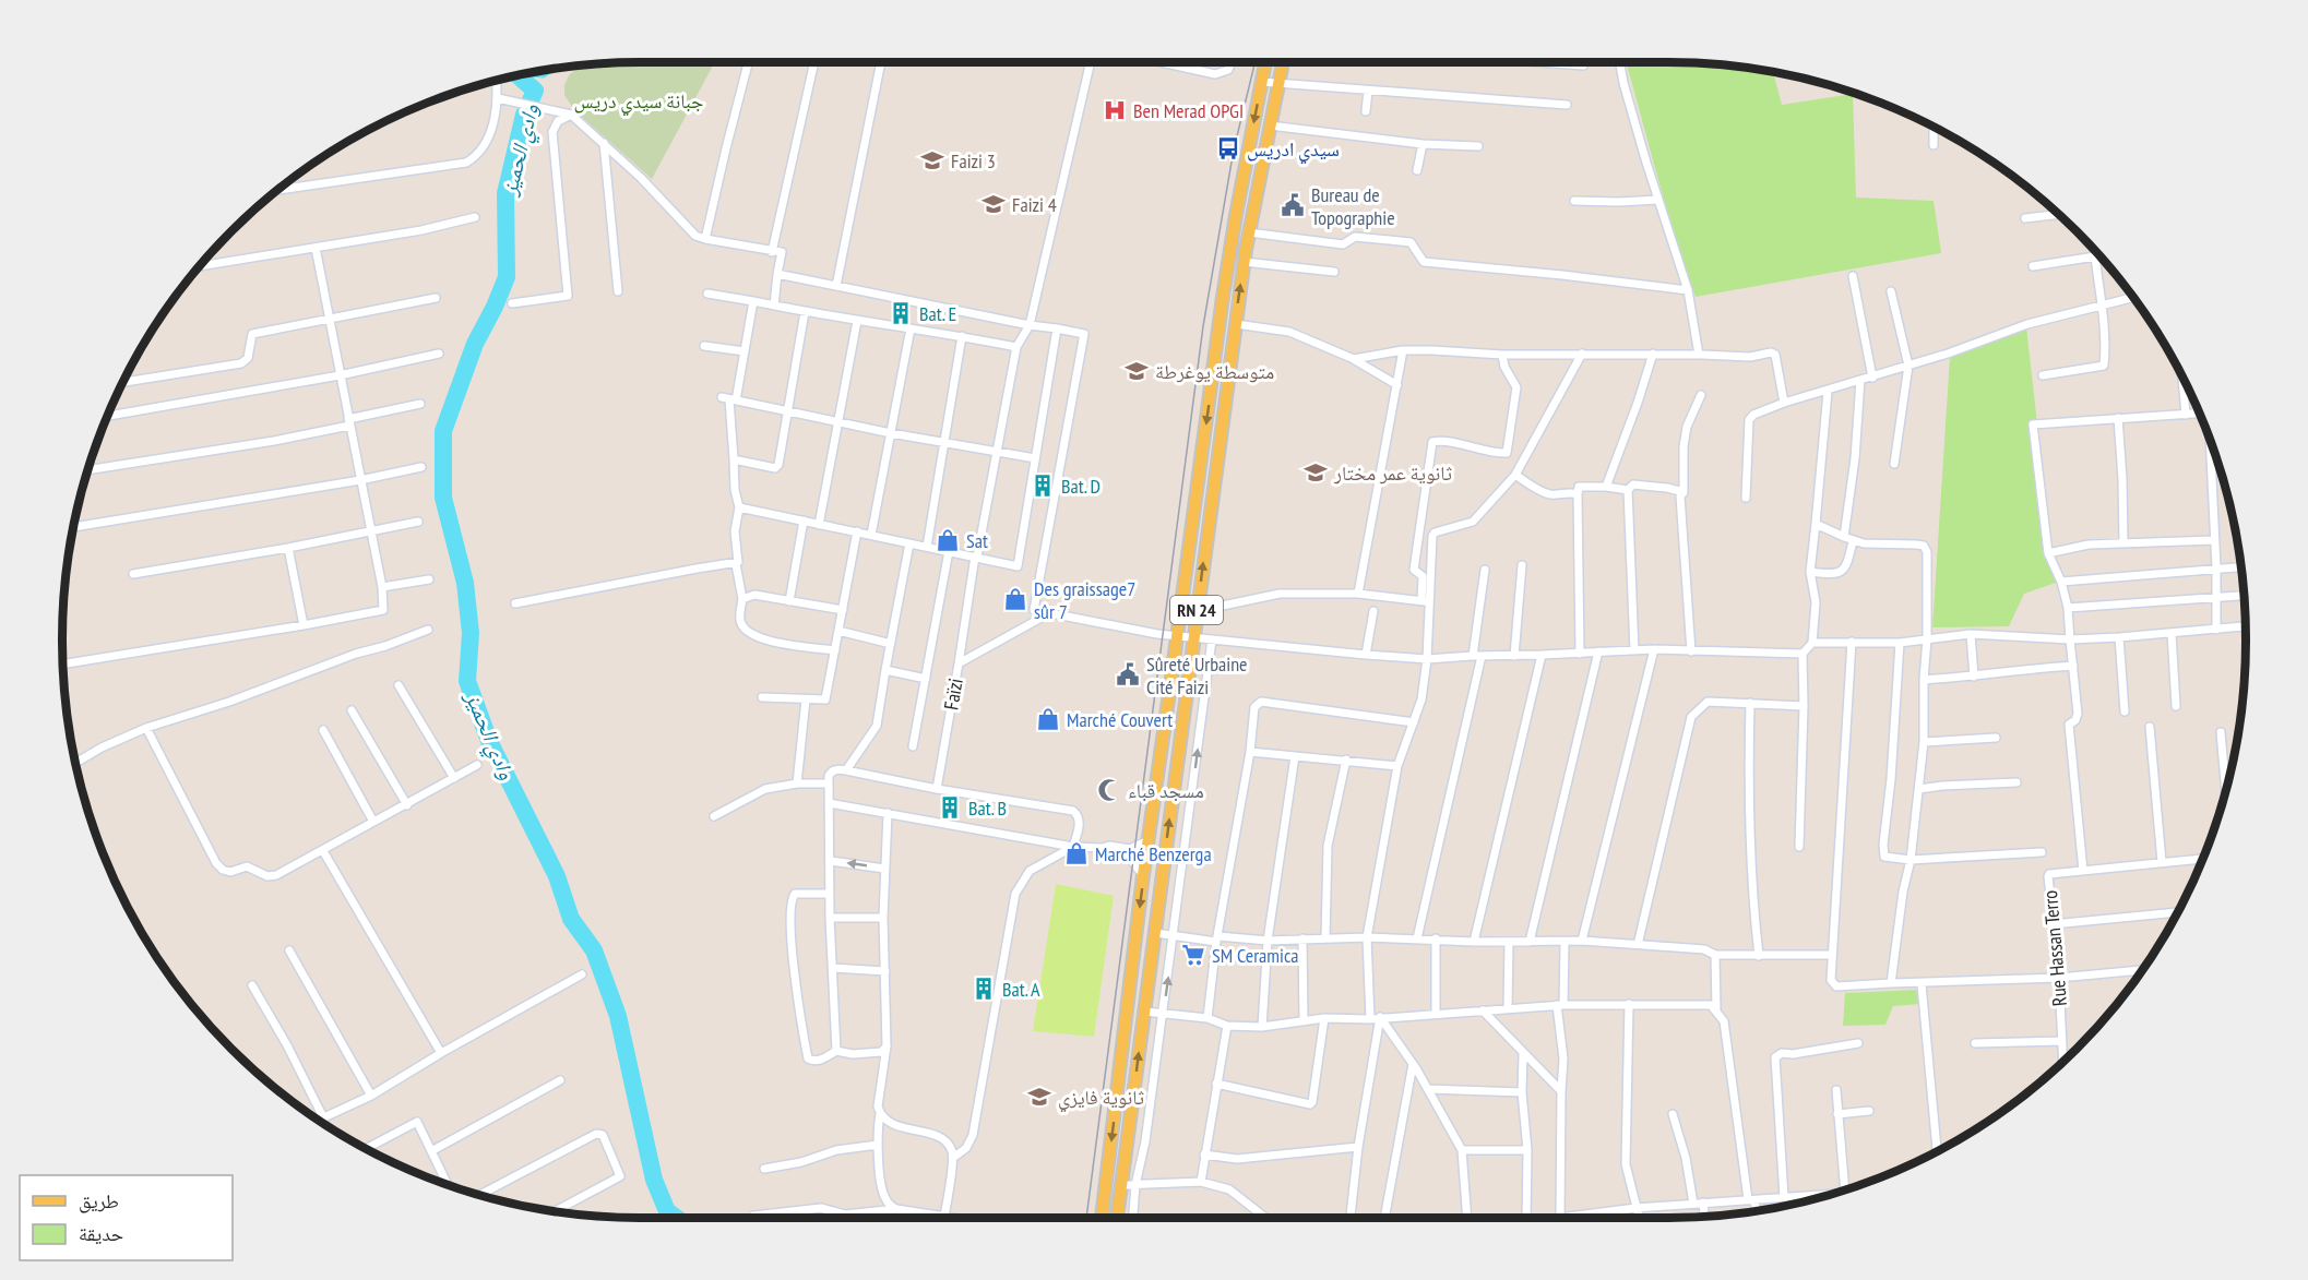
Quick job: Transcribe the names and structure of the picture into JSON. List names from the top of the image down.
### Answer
{
  "streets": {
    "main road": ["RN 24"],
    "street": ["Faïzi", "Rue Hassan Terro"]
  },
  "water": ["وادي الحميز"],
  "parks": ["جبانة سيدي دريس"],
  "places": {
    "hospital": ["Ben Merad OPGI"],
    "bus stop": ["سيدي ادريس"],
    "school or university": [
      "Faizi 3",
      "Faizi 4",
      "متوسطة يوغرطة",
      "ثانوية عمر مختار",
      "ثانوية فايزي"
    ],
    "public building": ["Bureau de Topographie", "Sûreté Urbaine Cité Faizi"],
    "building": [
      "Bat. E",
      "Bat. D",
      "Bat. B",
      "Bat. A"
    ],
    "shop": [
      "Sat",
      "Des graissage7 sûr 7",
      "Marché Couvert",
      "Marché Benzerga"
    ],
    "mosque": ["مسجد قباء"],
    "supermarket": ["SM Ceramica"]
  },
  "legend": ["طريق", "حديقة"]
}
